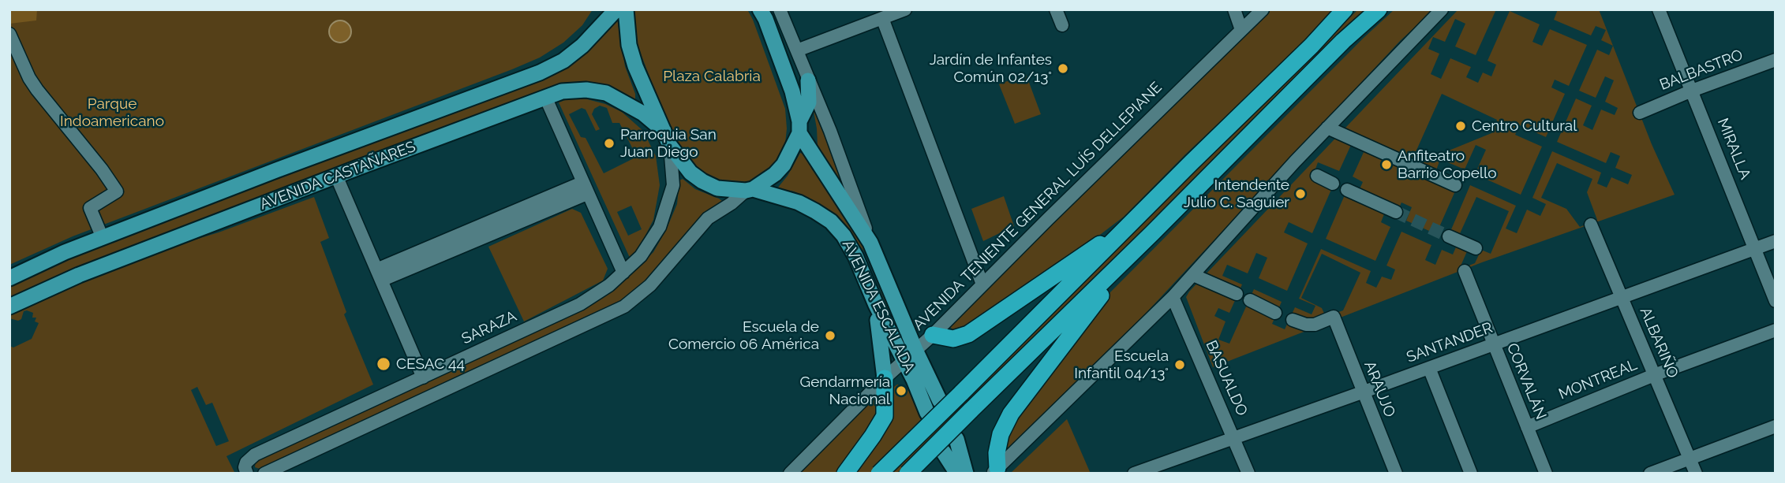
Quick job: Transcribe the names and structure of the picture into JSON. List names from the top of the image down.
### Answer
{
  "streets": {
    "main road": ["AVENIDA CASTAÑARES", "AVENIDA ESCALADA"],
    "street": [
      "BALBASTRO",
      "MIRALLA",
      "AVENIDA TENIENTE GENERAL LUÍS DELLEPIANE",
      "SARAZA",
      "SANTANDER",
      "ALBARIÑO",
      "BASUALDO",
      "MONTREAL",
      "CORVALÁN",
      "ARAUJO"
    ]
  },
  "crossings": [
    ["BALBASTRO", "MIRALLA"],
    ["MIRALLA", "SANTANDER"],
    ["AVENIDA CASTAÑARES", "AVENIDA ESCALADA"],
    ["AVENIDA CASTAÑARES", "SARAZA"],
    ["AVENIDA TENIENTE GENERAL LUÍS DELLEPIANE", "AVENIDA ESCALADA"],
    ["AVENIDA ESCALADA", "SARAZA"],
    ["SANTANDER", "ALBARIÑO"],
    ["SANTANDER", "BASUALDO"],
    ["SANTANDER", "CORVALÁN"],
    ["SANTANDER", "ARAUJO"],
    ["ALBARIÑO", "MONTREAL"],
    ["MONTREAL", "CORVALÁN"]
  ],
  "parks": ["Plaza Calabria", "Parque Indoamericano"],
  "places": [
    "Jardín de Infantes Común 02/13°",
    "Centro Cultural",
    "Parroquia San Juan Diego",
    "Anfiteatro Barrio Copello",
    "Intendente Julio C. Saguier",
    "Escuela de Comercio 06 América",
    "CESAC 44",
    "Escuela Infantil 04/13°",
    "Gendarmería Nacional"
  ]
}
